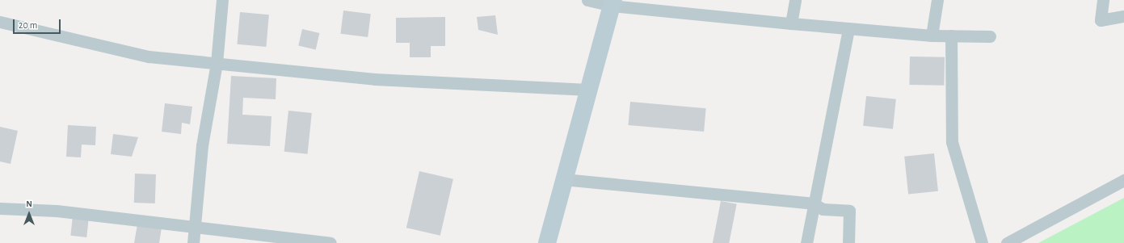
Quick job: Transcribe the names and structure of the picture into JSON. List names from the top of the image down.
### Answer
{
  "scale_bar": "20 m",
  "north": "top"
}
